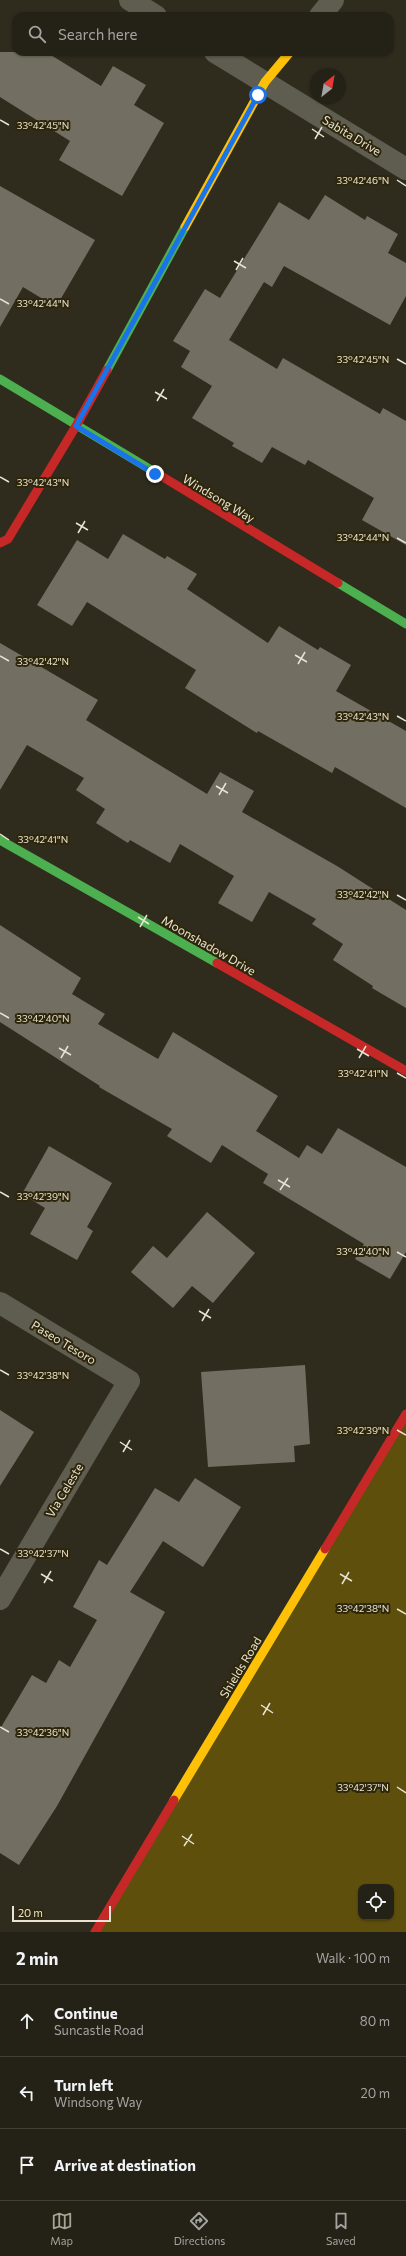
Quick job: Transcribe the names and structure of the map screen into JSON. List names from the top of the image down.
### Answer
{
  "streets": {
    "street": [
      "Sabita Drive",
      "Windsong Way",
      "Moonshadow Drive",
      "Paseo Tesoro",
      "Via Celeste",
      "Shields Road"
    ]
  },
  "crossings": [
    ["Paseo Tesoro", "Via Celeste"]
  ],
  "scale_bar": "20 m",
  "north": "top right",
  "page": {
    "search": "Search here",
    "scale": "20 m",
    "heading": ["2 min", "Walk · 100 m"],
    "list": [
      ["Continue", "Suncastle Road", "80 m"],
      ["Turn left", "Windsong Way", "20 m"],
      "Arrive at destination"
    ],
    "nav": ["Map", "Directions", "Saved"]
  },
  "coordinates": [
    "33°42'45\"N",
    "33°42'46\"N",
    "33°42'44\"N",
    "33°42'43\"N",
    "33°42'42\"N",
    "33°42'41\"N",
    "33°42'40\"N",
    "33°42'39\"N",
    "33°42'38\"N",
    "33°42'37\"N",
    "33°42'36\"N"
  ]
}
